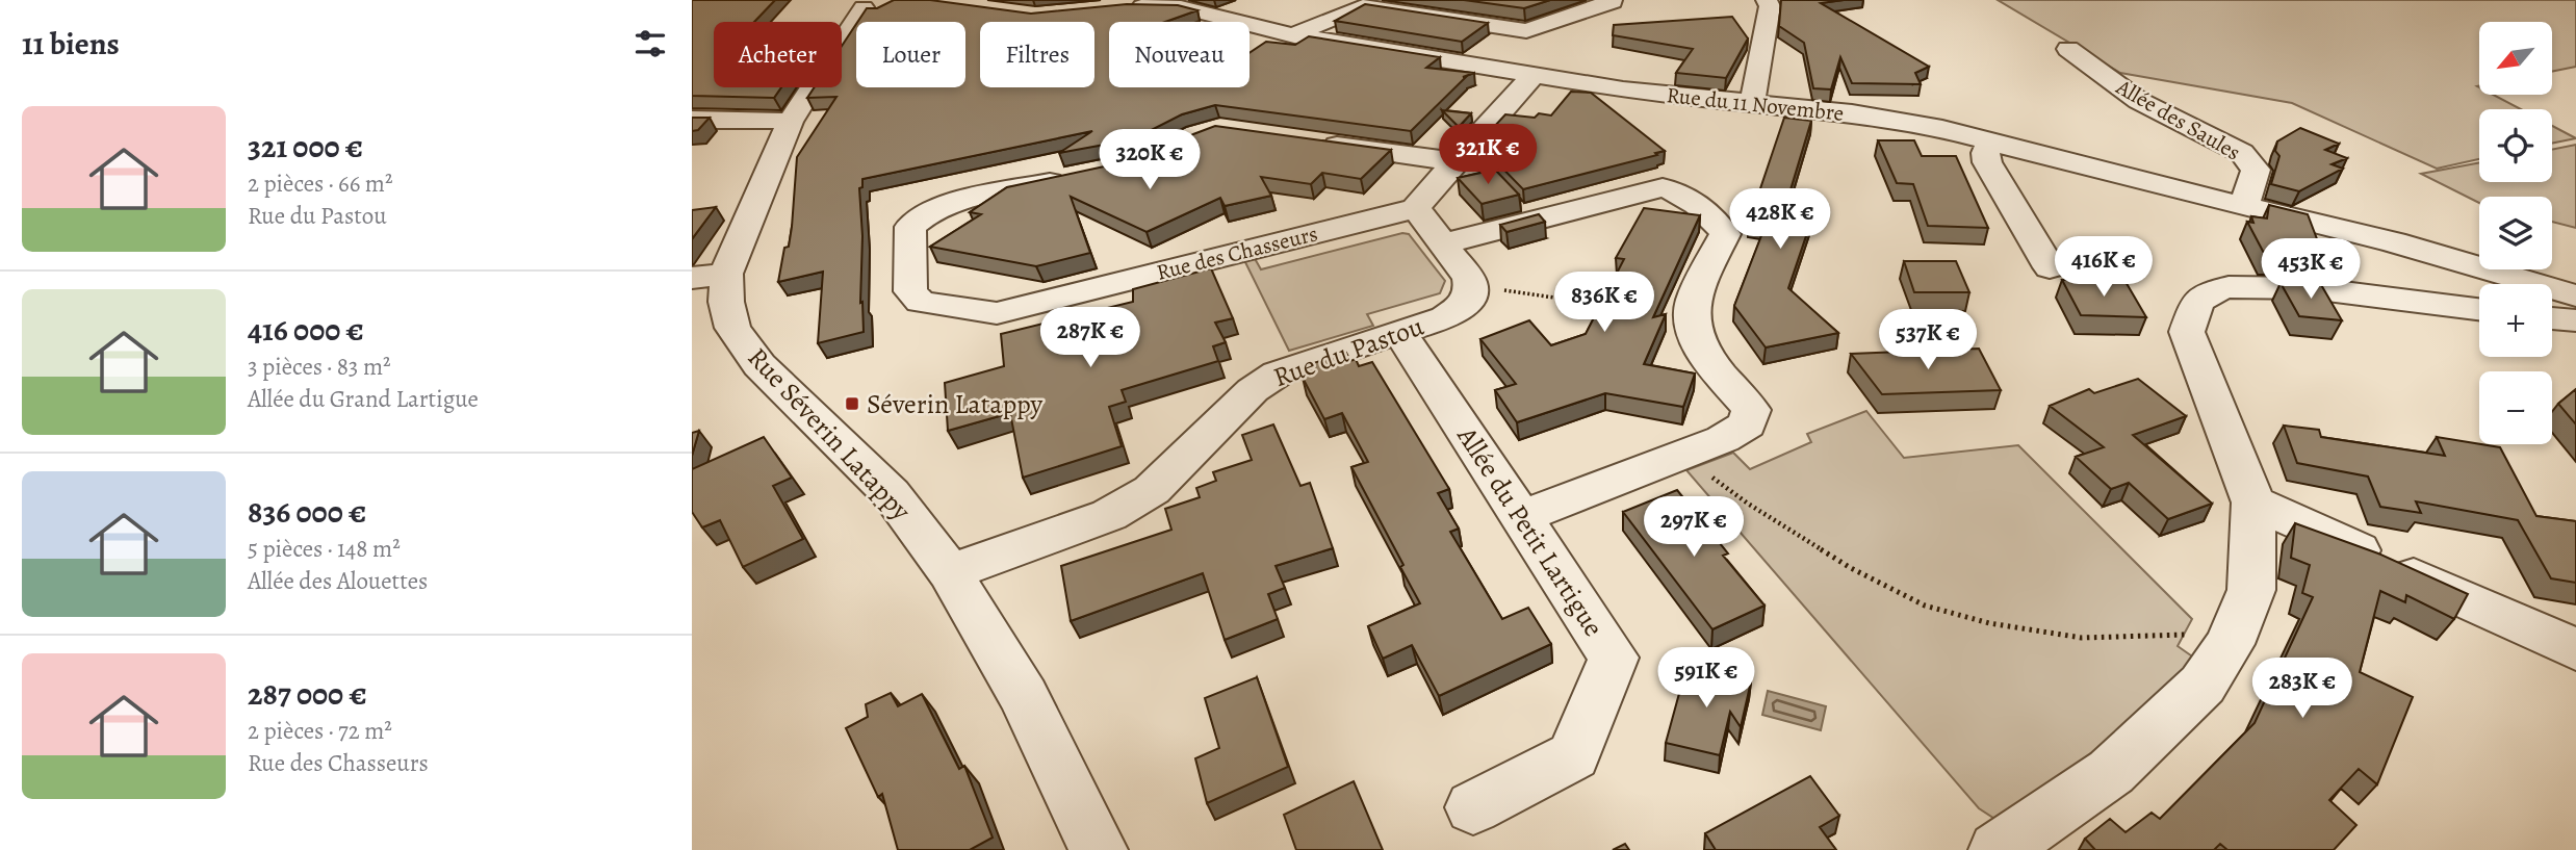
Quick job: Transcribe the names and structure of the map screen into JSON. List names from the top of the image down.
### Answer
{
  "streets": {
    "street": [
      "Rue du 11 Novembre",
      "Allée des Saules",
      "Rue des Chasseurs",
      "Rue du Pastou",
      "Rue Séverin Latappy",
      "Allée du Petit Lartigue"
    ]
  },
  "crossings": [
    ["Rue du 11 Novembre", "Allée des Saules"],
    ["Rue du Pastou", "Rue Séverin Latappy"],
    ["Rue du Pastou", "Allée du Petit Lartigue"]
  ],
  "places": {
    "transit": ["Séverin Latappy"]
  },
  "north": "bottom left",
  "page": {
    "heading": "11 biens",
    "map_buttons": ["+", "−"],
    "chip": [
      "Acheter",
      "Louer",
      "Filtres",
      "Nouveau"
    ],
    "list": [
      {
        "name": "321 000 €",
        "note": "2 pièces · 66 m² · Rue du Pastou"
      },
      {
        "name": "416 000 €",
        "note": "3 pièces · 83 m² · Allée du Grand Lartigue"
      },
      {
        "name": "836 000 €",
        "note": "5 pièces · 148 m² · Allée des Alouettes"
      },
      {
        "name": "287 000 €",
        "note": "2 pièces · 72 m² · Rue des Chasseurs"
      }
    ],
    "price": [
      "321K €",
      "320K €",
      "428K €",
      "416K €",
      "453K €",
      "836K €",
      "287K €",
      "537K €",
      "297K €",
      "591K €",
      "283K €"
    ]
  }
}
